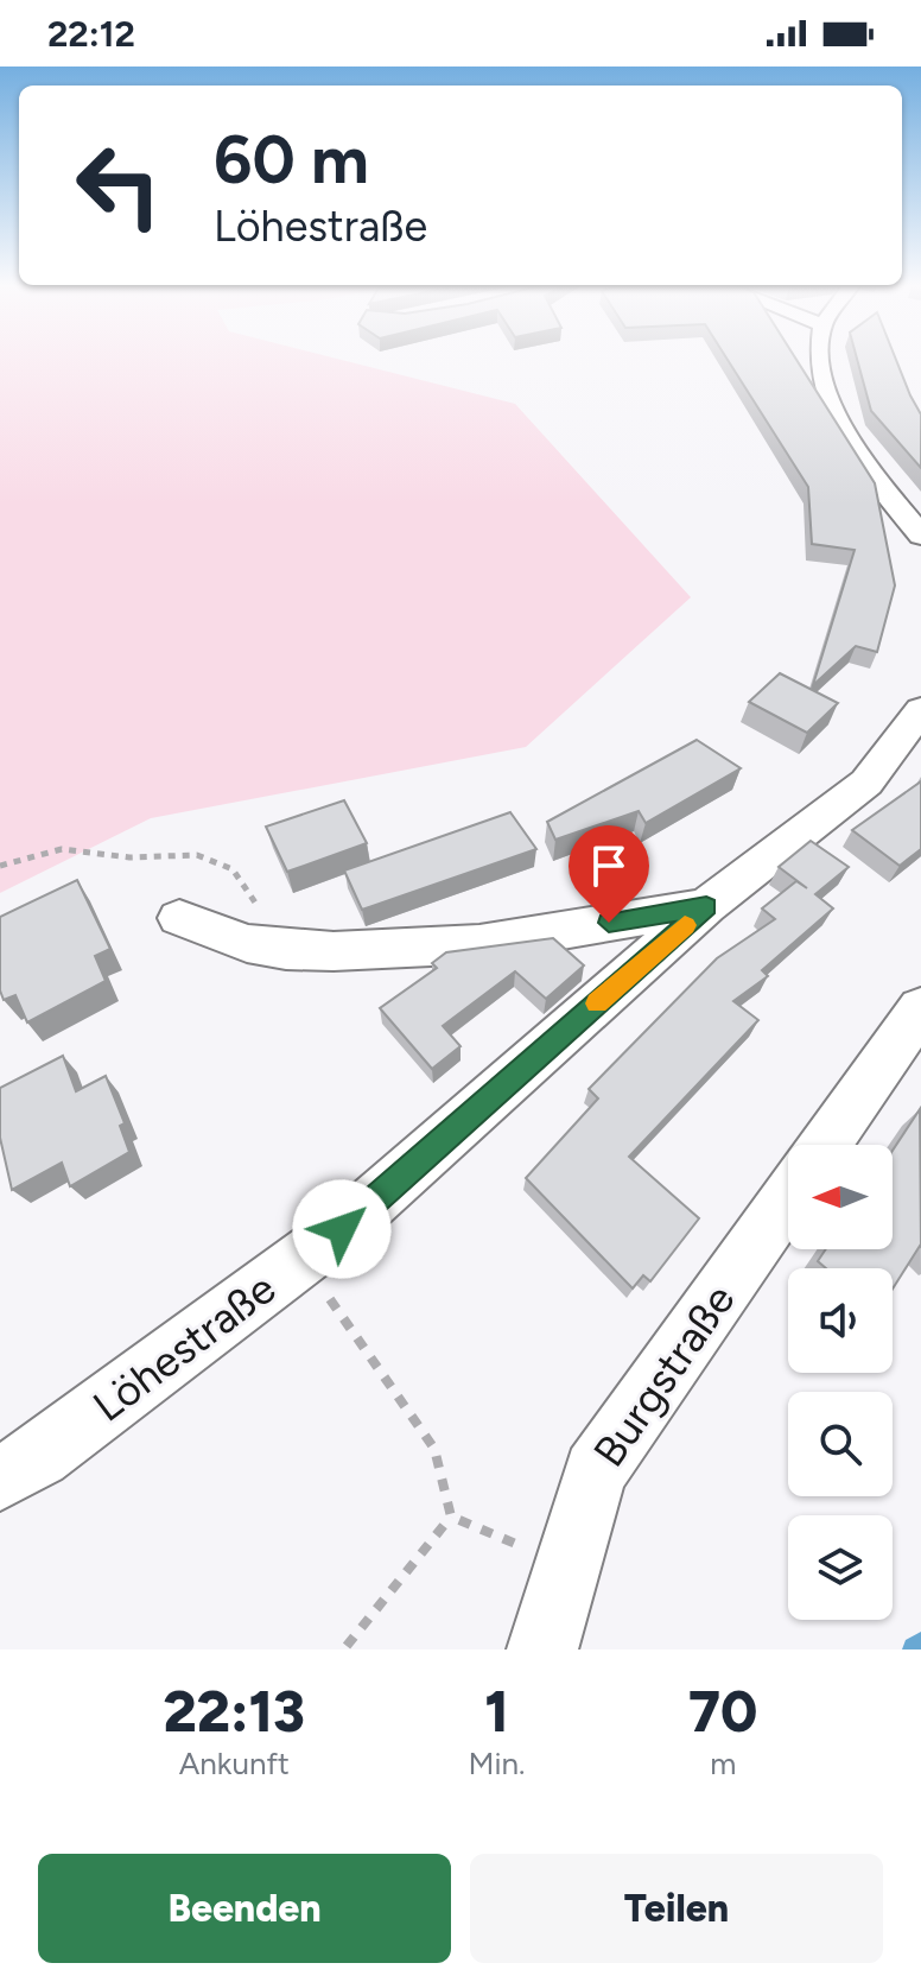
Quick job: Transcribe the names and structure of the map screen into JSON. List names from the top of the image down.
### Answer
{
  "streets": {
    "street": ["Löhestraße", "Burgstraße"]
  },
  "north": "left",
  "page": {
    "status": "22:12",
    "turn": ["60 m", "Löhestraße"],
    "eta": [
      "22:13",
      "Ankunft",
      "1",
      "Min.",
      "70",
      "m"
    ],
    "buttons": ["Beenden", "Teilen"]
  }
}
